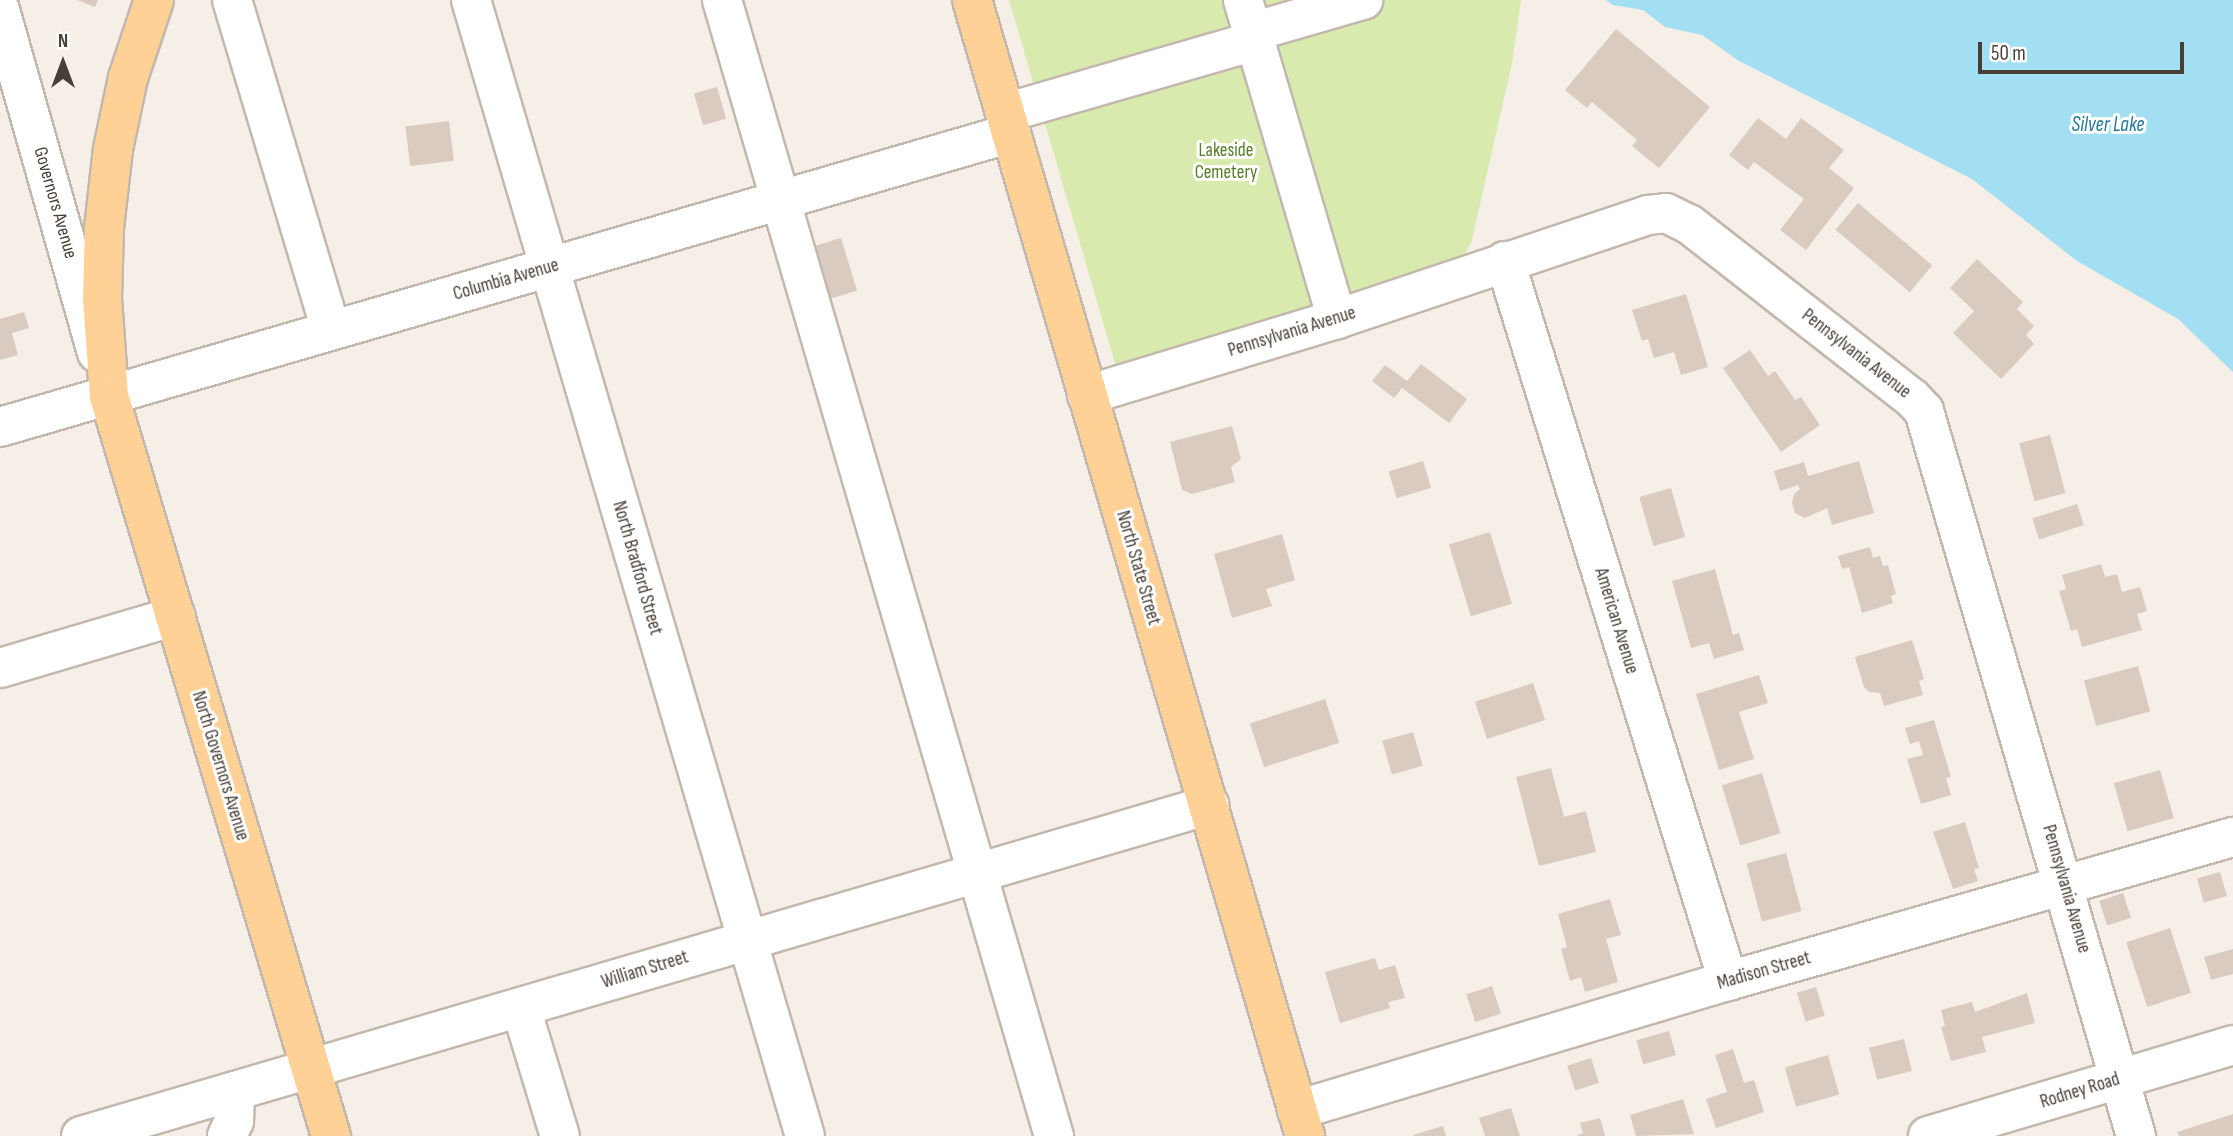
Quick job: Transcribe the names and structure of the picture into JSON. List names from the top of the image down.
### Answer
{
  "streets": {
    "main road": ["North State Street", "North Governors Avenue"],
    "street": [
      "Governors Avenue",
      "Columbia Avenue",
      "Pennsylvania Avenue",
      "North Bradford Street",
      "American Avenue",
      "William Street",
      "Madison Street",
      "Rodney Road"
    ]
  },
  "crossings": [
    ["Governors Avenue", "Columbia Avenue"],
    ["Governors Avenue", "North Governors Avenue"],
    ["Columbia Avenue", "North Bradford Street"],
    ["Columbia Avenue", "North State Street"],
    ["Columbia Avenue", "North Governors Avenue"],
    ["Pennsylvania Avenue", "North State Street"],
    ["Pennsylvania Avenue", "American Avenue"],
    ["Pennsylvania Avenue", "Madison Street"],
    ["Pennsylvania Avenue", "Rodney Road"],
    ["North Bradford Street", "William Street"],
    ["North State Street", "William Street"],
    ["North State Street", "Madison Street"],
    ["American Avenue", "Madison Street"],
    ["North Governors Avenue", "William Street"]
  ],
  "water": ["Silver Lake"],
  "parks": ["Lakeside Cemetery"],
  "scale_bar": "50 m",
  "north": "top"
}
